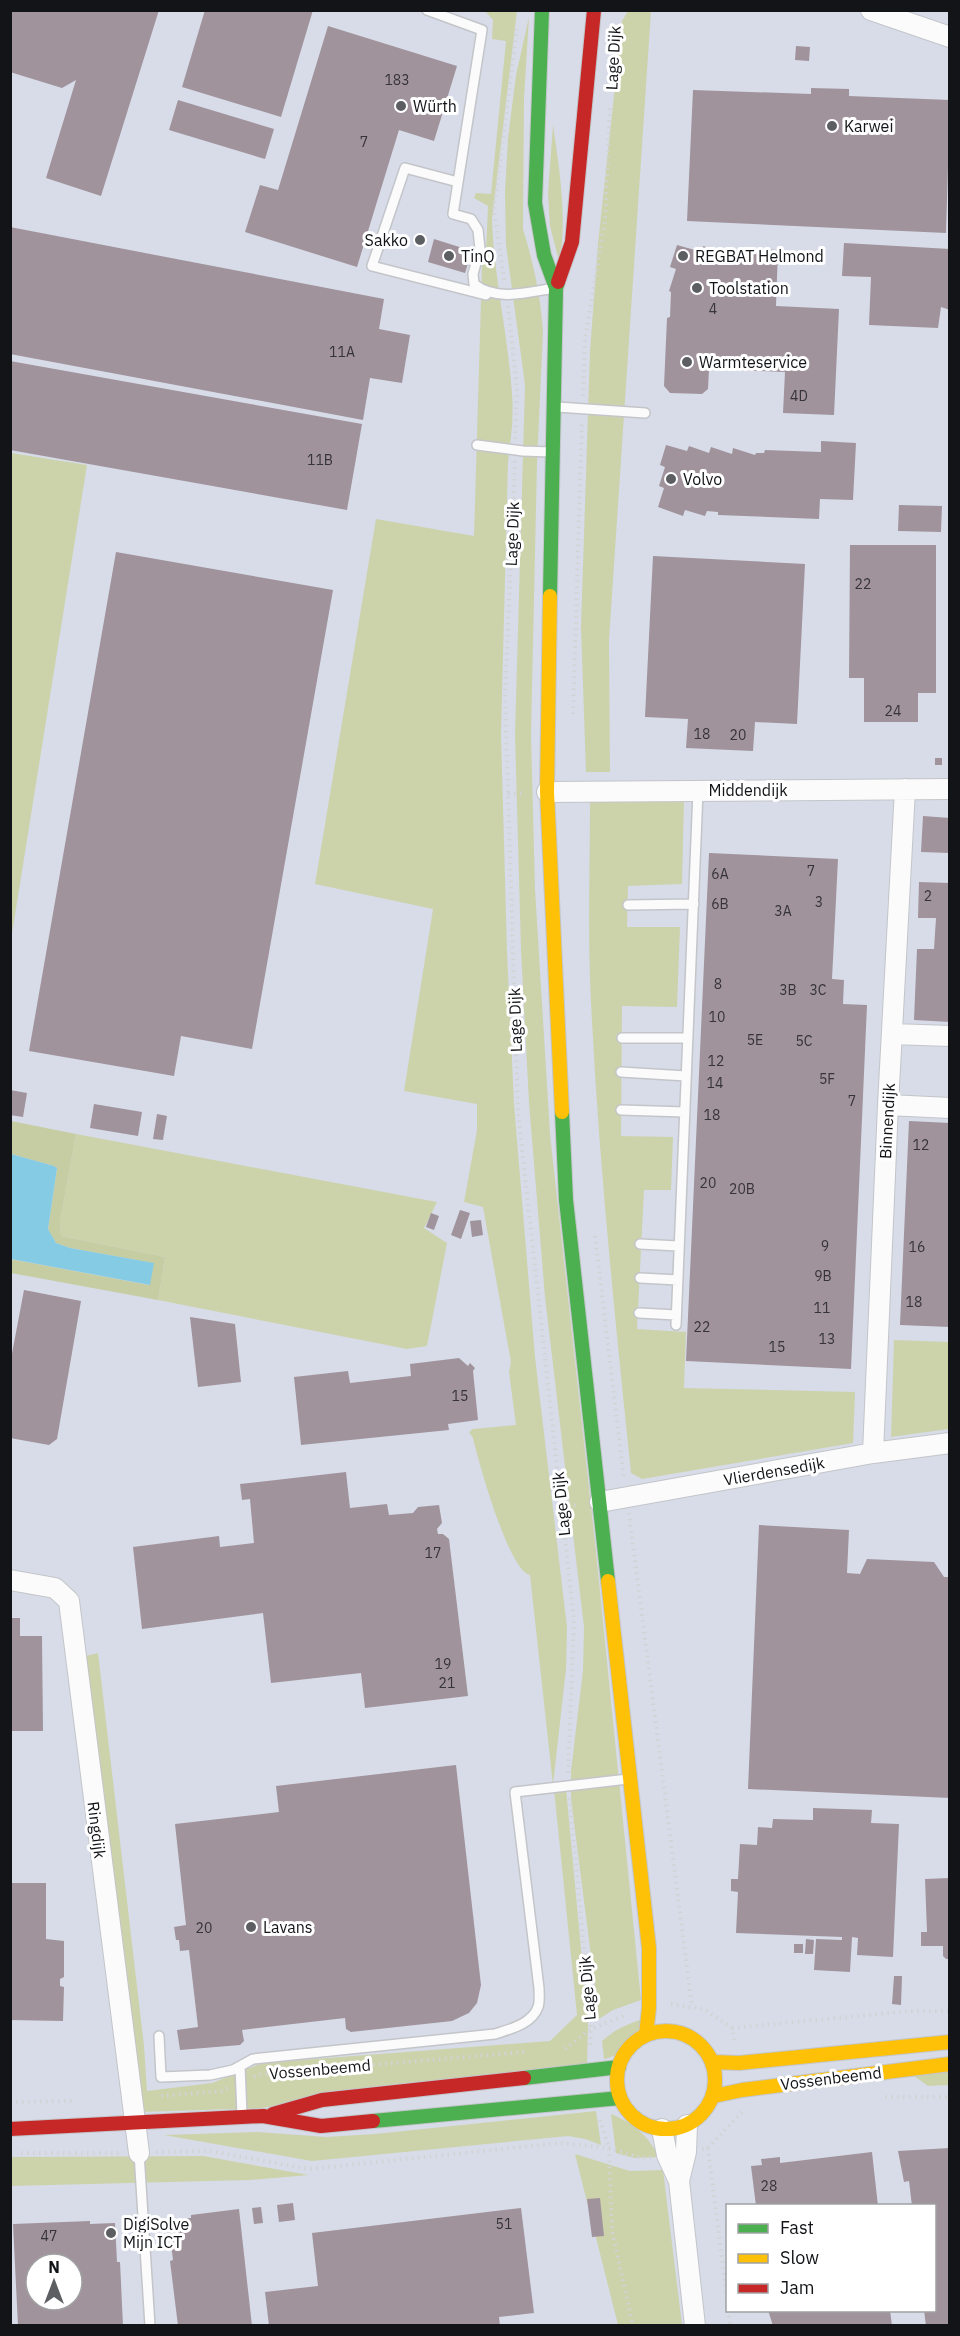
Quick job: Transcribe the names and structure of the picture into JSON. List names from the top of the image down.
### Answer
{
  "streets": {
    "main road": ["Lage Dijk", "Vossenbeemd"],
    "street": [
      "Middendijk",
      "Binnendijk",
      "Vlierdensedijk",
      "Ringdijk"
    ]
  },
  "crossings": [
    ["Lage Dijk", "Middendijk"],
    ["Lage Dijk", "Vlierdensedijk"],
    ["Lage Dijk", "Vossenbeemd"],
    ["Middendijk", "Binnendijk"],
    ["Binnendijk", "Vlierdensedijk"],
    ["Ringdijk", "Vossenbeemd"]
  ],
  "places": [
    "Würth",
    "Karwei",
    "Sakko",
    "TinQ",
    "REGBAT Helmond",
    "Toolstation",
    "Warmteservice",
    "Volvo",
    "Lavans",
    "DigiSolve Mijn ICT"
  ],
  "house_numbers": [
    "183",
    "7",
    "4",
    "11A",
    "4D",
    "11B",
    "22",
    "24",
    "18",
    "20",
    "7",
    "6A",
    "2",
    "3",
    "6B",
    "3A",
    "8",
    "3B",
    "3C",
    "10",
    "5E",
    "5C",
    "12",
    "5F",
    "14",
    "7",
    "18",
    "12",
    "20",
    "20B",
    "9",
    "16",
    "9B",
    "18",
    "11",
    "22",
    "13",
    "15",
    "15",
    "17",
    "19",
    "21",
    "20",
    "28",
    "51",
    "47"
  ],
  "legend": ["Fast", "Slow", "Jam"],
  "north": "top"
}
